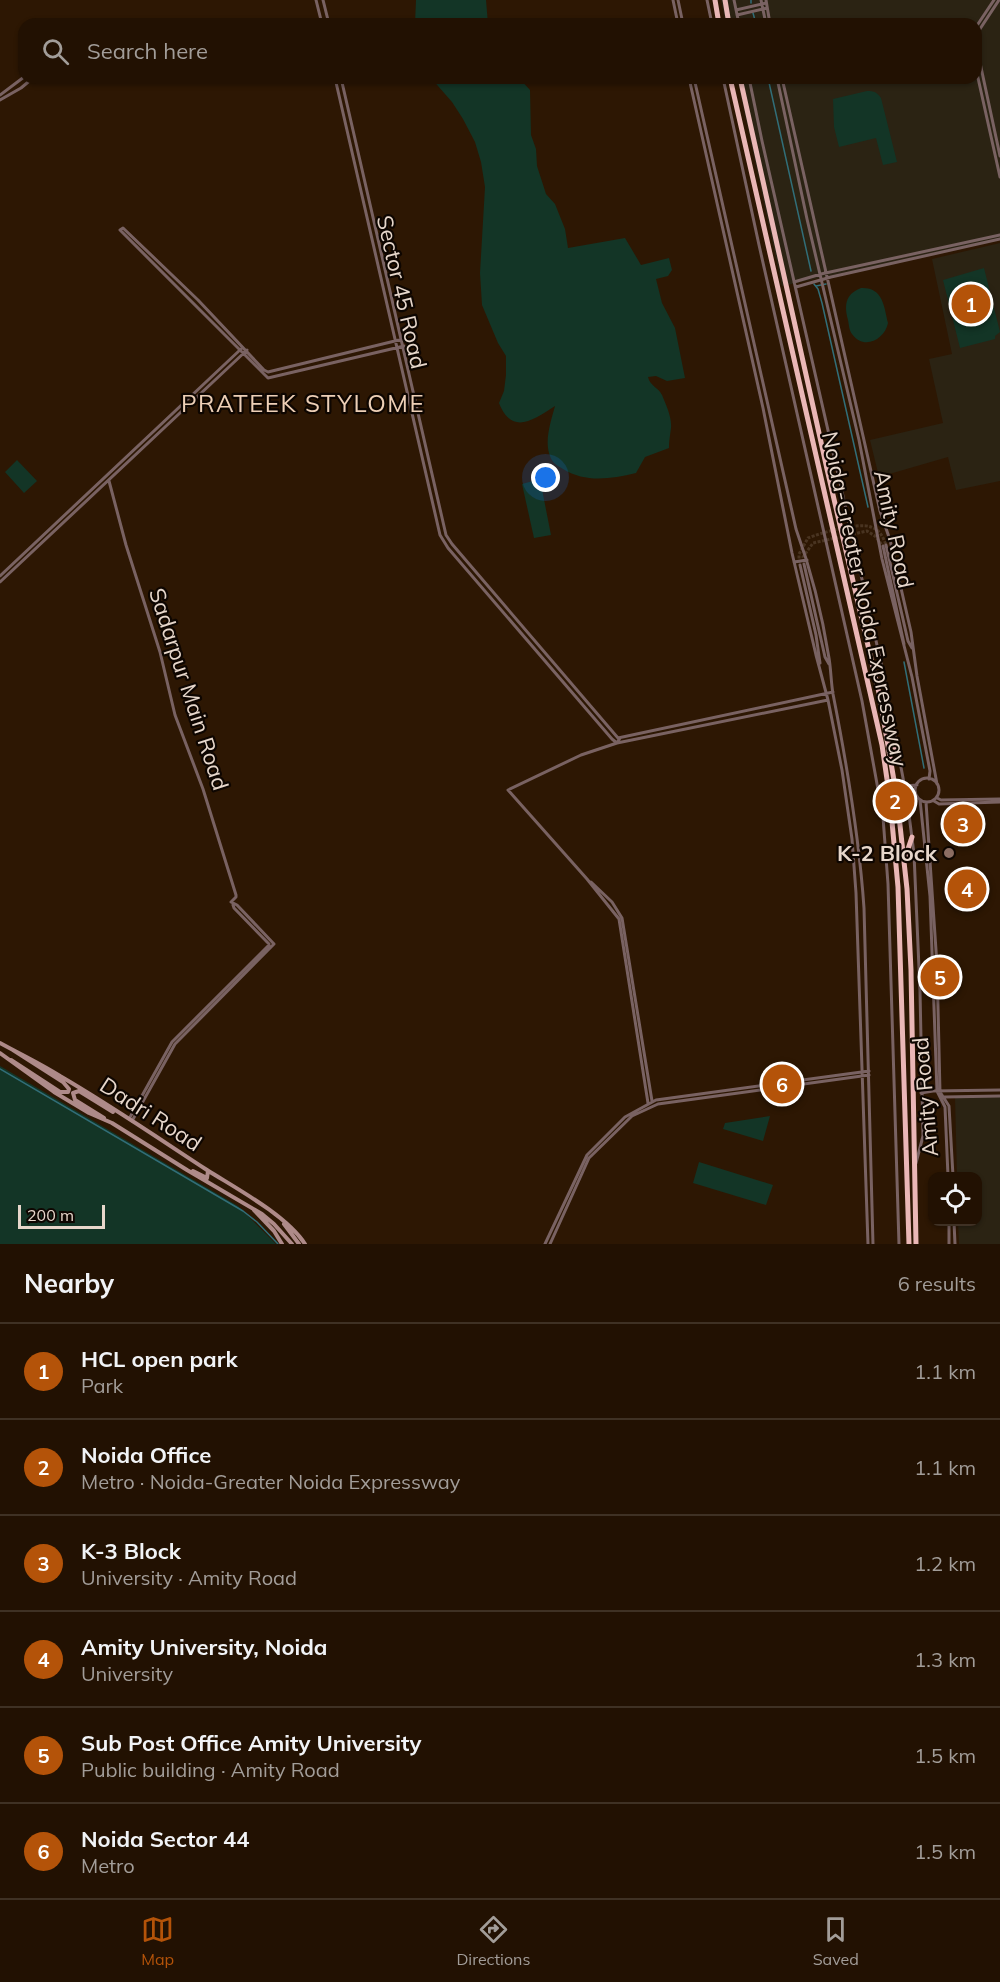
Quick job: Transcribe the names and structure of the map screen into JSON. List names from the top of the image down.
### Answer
{
  "streets": {
    "highway": ["Noida-Greater Noida Expressway"],
    "main road": ["Dadri Road"],
    "street": ["Sector 45 Road", "Amity Road", "Sadarpur Main Road"]
  },
  "crossings": [
    ["Sadarpur Main Road", "Dadri Road"]
  ],
  "districts": ["PRATEEK STYLOME"],
  "places": ["K-2 Block"],
  "scale_bar": "200 m",
  "page": {
    "search": "Search here",
    "pins": [
      "1",
      "2",
      "3",
      "4",
      "5",
      "6"
    ],
    "scale": "200 m",
    "heading": ["Nearby", "6 results"],
    "list": [
      {
        "mark": "1",
        "name": "HCL open park",
        "note": "Park",
        "value": "1.1 km"
      },
      {
        "mark": "2",
        "name": "Noida Office",
        "note": "Metro · Noida-Greater Noida Expressway",
        "value": "1.1 km"
      },
      {
        "mark": "3",
        "name": "K-3 Block",
        "note": "University · Amity Road",
        "value": "1.2 km"
      },
      {
        "mark": "4",
        "name": "Amity University, Noida",
        "note": "University",
        "value": "1.3 km"
      },
      {
        "mark": "5",
        "name": "Sub Post Office Amity University",
        "note": "Public building · Amity Road",
        "value": "1.5 km"
      },
      {
        "mark": "6",
        "name": "Noida Sector 44",
        "note": "Metro",
        "value": "1.5 km"
      }
    ],
    "nav": ["Map", "Directions", "Saved"]
  }
}
